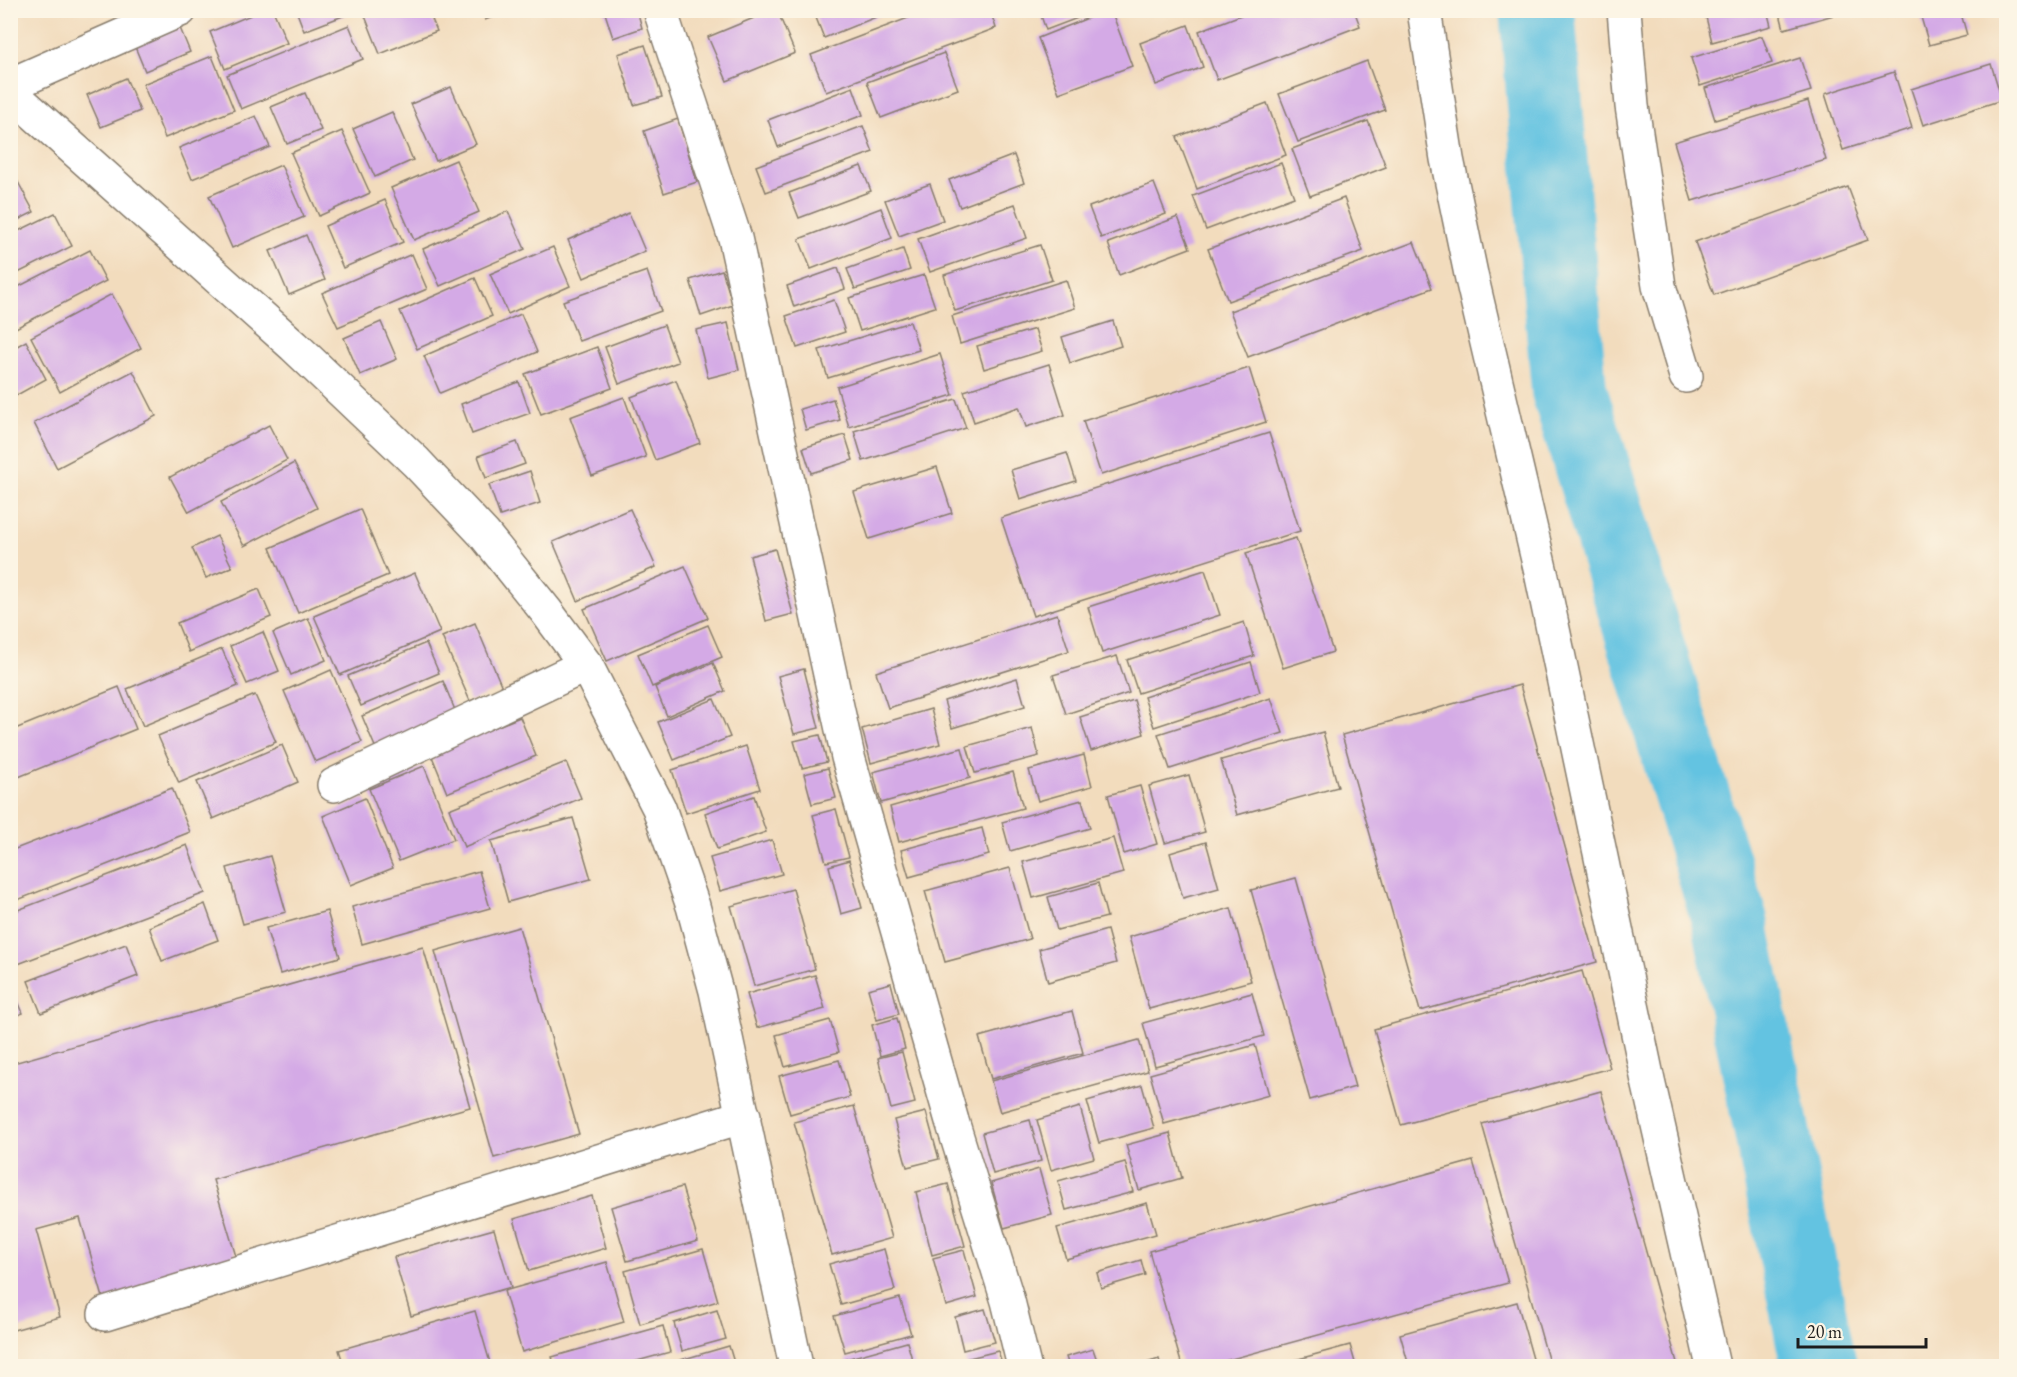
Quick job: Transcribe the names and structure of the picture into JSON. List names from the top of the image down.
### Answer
{
  "scale_bar": "20 m"
}
